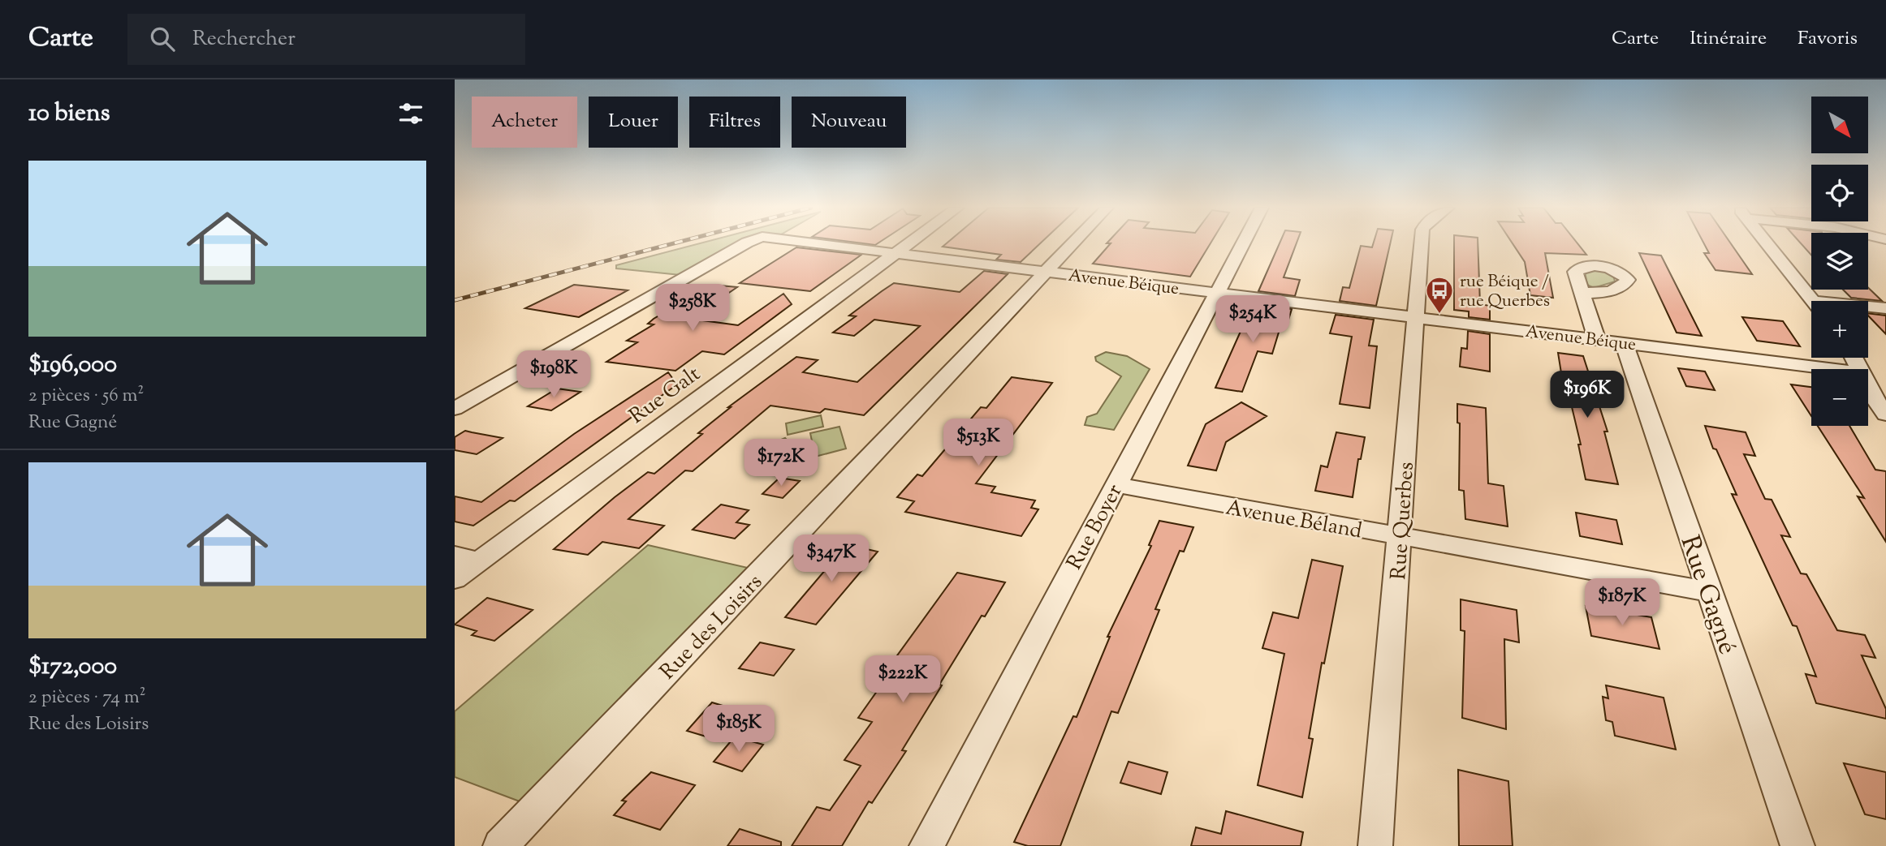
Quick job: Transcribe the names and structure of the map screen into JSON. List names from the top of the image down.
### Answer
{
  "streets": {
    "street": [
      "Avenue Béique",
      "Rue Galt",
      "Avenue Béland",
      "Rue Querbes",
      "Rue Boyer",
      "Rue Gagné",
      "Rue des Loisirs"
    ]
  },
  "crossings": [
    ["Avenue Béique", "Rue Galt"],
    ["Avenue Béique", "Rue Querbes"],
    ["Avenue Béique", "Rue Boyer"],
    ["Avenue Béique", "Rue Gagné"],
    ["Avenue Béique", "Rue des Loisirs"],
    ["Avenue Béland", "Rue Querbes"],
    ["Avenue Béland", "Rue Boyer"],
    ["Avenue Béland", "Rue Gagné"]
  ],
  "places": {
    "bus stop": ["rue Béique / rue Querbes"]
  },
  "north": "bottom right",
  "page": {
    "header": "Carte",
    "search": "Rechercher",
    "nav": ["Carte", "Itinéraire", "Favoris"],
    "heading": "10 biens",
    "map_buttons": ["+", "−"],
    "chip": [
      "Acheter",
      "Louer",
      "Filtres",
      "Nouveau"
    ],
    "list": [
      {
        "name": "$196,000",
        "note": "2 pièces · 56 m² · Rue Gagné"
      },
      {
        "name": "$172,000",
        "note": "2 pièces · 74 m² · Rue des Loisirs"
      }
    ],
    "price": [
      "$258K",
      "$254K",
      "$198K",
      "$196K",
      "$513K",
      "$172K",
      "$347K",
      "$187K",
      "$222K",
      "$185K"
    ]
  }
}
